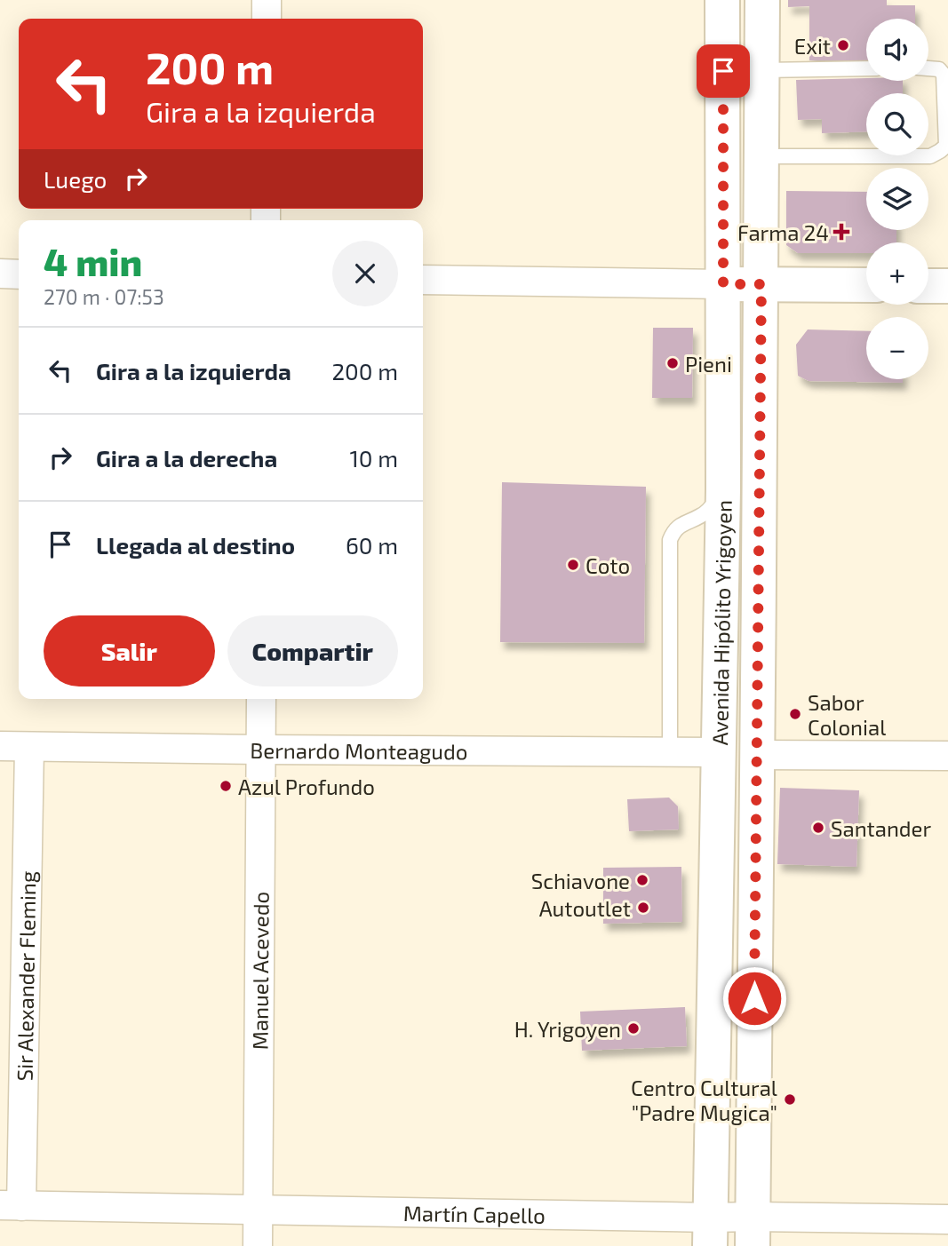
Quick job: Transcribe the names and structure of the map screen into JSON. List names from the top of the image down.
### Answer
{
  "streets": {
    "main road": ["Avenida Hipólito Yrigoyen"],
    "street": [
      "Bernardo Monteagudo",
      "Manuel Acevedo",
      "Sir Alexander Fleming",
      "Martín Capello"
    ]
  },
  "crossings": [
    ["Avenida Hipólito Yrigoyen", "Bernardo Monteagudo"],
    ["Avenida Hipólito Yrigoyen", "Martín Capello"],
    ["Bernardo Monteagudo", "Manuel Acevedo"],
    ["Bernardo Monteagudo", "Sir Alexander Fleming"],
    ["Manuel Acevedo", "Martín Capello"],
    ["Sir Alexander Fleming", "Martín Capello"]
  ],
  "places": {
    "other": [
      "Exit",
      "Pieni",
      "Coto",
      "Sabor Colonial",
      "Azul Profundo",
      "Santander",
      "Schiavone",
      "Autoutlet",
      "H. Yrigoyen",
      "Centro Cultural \"Padre Mugica\""
    ],
    "health": ["Farma 24"]
  },
  "page": {
    "map_buttons": ["+", "−"],
    "turn": ["200 m", "Gira a la izquierda"],
    "then": "Luego",
    "heading": ["4 min", "270 m · 07:53"],
    "list": [
      {
        "name": "Gira a la izquierda",
        "value": "200 m"
      },
      {
        "name": "Gira a la derecha",
        "value": "10 m"
      },
      {
        "name": "Llegada al destino",
        "value": "60 m"
      }
    ],
    "buttons": ["Salir", "Compartir"]
  }
}
